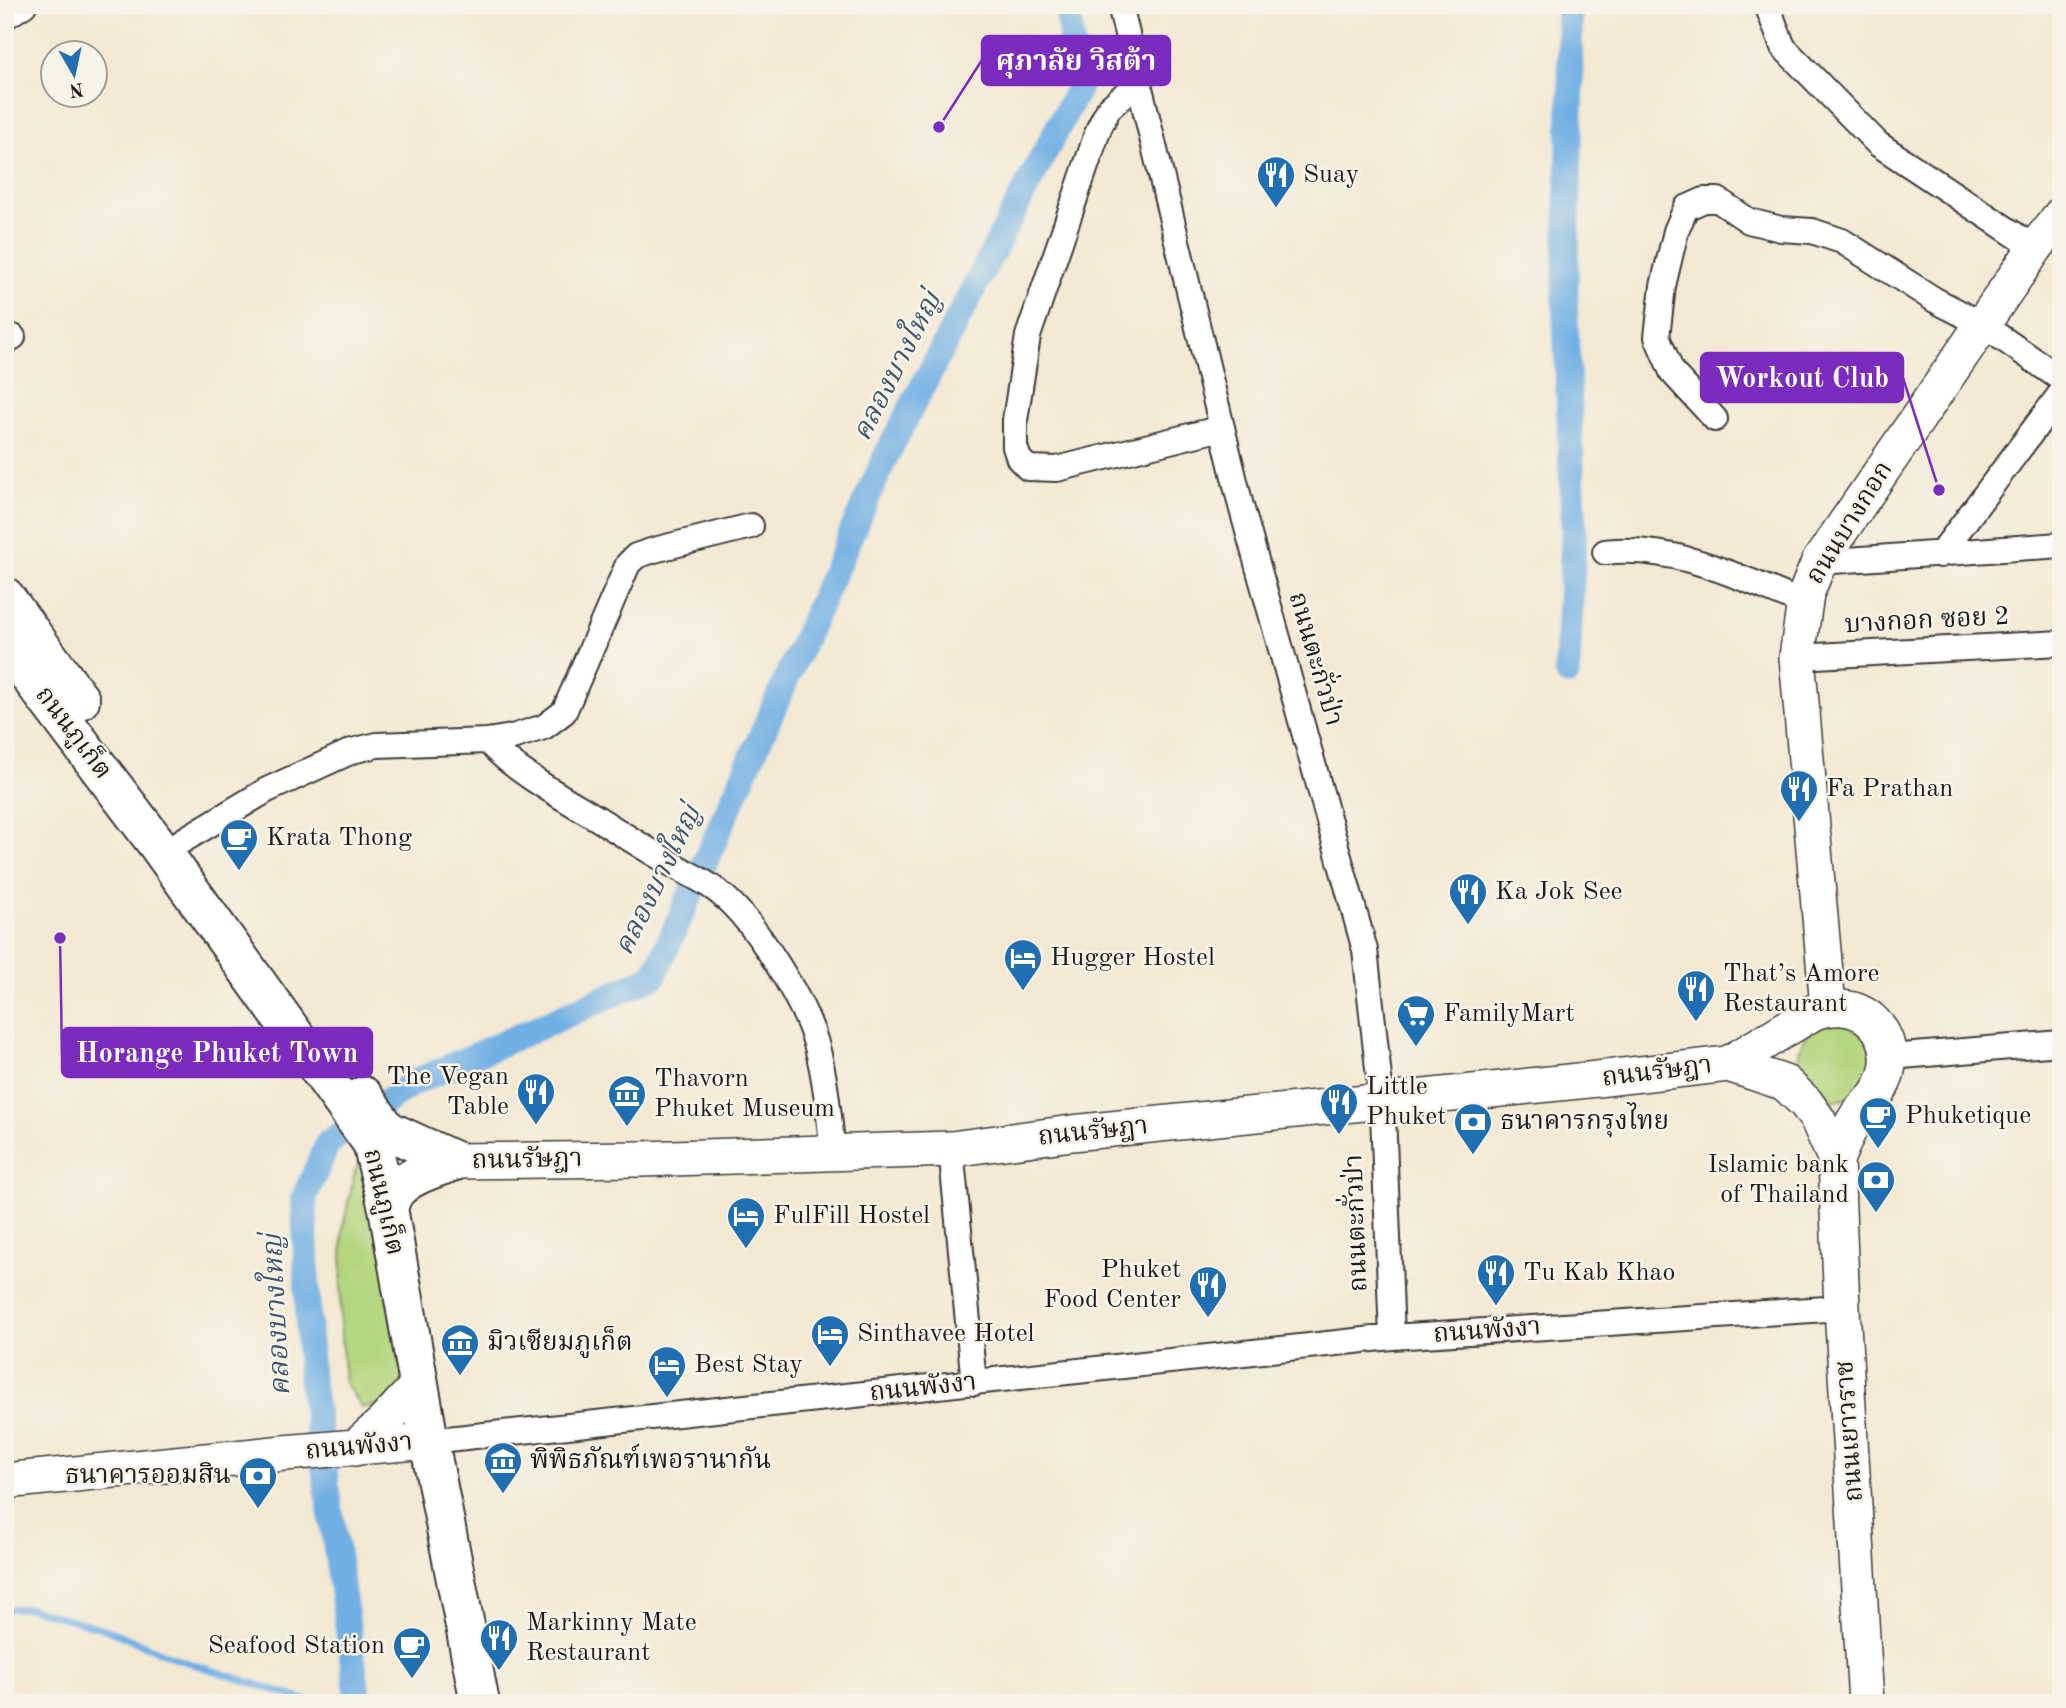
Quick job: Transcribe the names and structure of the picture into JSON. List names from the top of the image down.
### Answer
{
  "streets": {
    "main road": ["ถนนภูเก็ต", "ถนนรัษฎา"],
    "street": [
      "ถนนบางกอก",
      "บางกอก ซอย 2",
      "ถนนตะกั่วป่า",
      "ถนนพังงา",
      "ถนนเยาวราช"
    ]
  },
  "crossings": [
    ["ถนนบางกอก", "บางกอก ซอย 2"],
    ["ถนนตะกั่วป่า", "ถนนรัษฎา"],
    ["ถนนตะกั่วป่า", "ถนนพังงา"],
    ["ถนนภูเก็ต", "ถนนรัษฎา"],
    ["ถนนภูเก็ต", "ถนนพังงา"],
    ["ถนนพังงา", "ถนนเยาวราช"]
  ],
  "water": ["คลองบางใหญ่"],
  "places": {
    "other": ["ศุภาลัย วิสต้า", "Workout Club", "Horange Phuket Town"],
    "restaurant": [
      "Suay",
      "Fa Prathan",
      "Ka Jok See",
      "That’s Amore Restaurant",
      "The Vegan Table",
      "Little Phuket",
      "Tu Kab Khao",
      "Phuket Food Center",
      "Markinny Mate Restaurant"
    ],
    "cafe": ["Krata Thong", "Phuketique", "Seafood Station"],
    "hotel": [
      "Hugger Hostel",
      "FulFill Hostel",
      "Sinthavee Hotel",
      "Best Stay"
    ],
    "supermarket": ["FamilyMart"],
    "museum": ["Thavorn Phuket Museum", "มิวเซียมภูเก็ต", "พิพิธภัณฑ์เพอรานากัน"],
    "bank": ["ธนาคารกรุงไทย", "Islamic bank of Thailand", "ธนาคารออมสิน"]
  },
  "north": "bottom"
}
